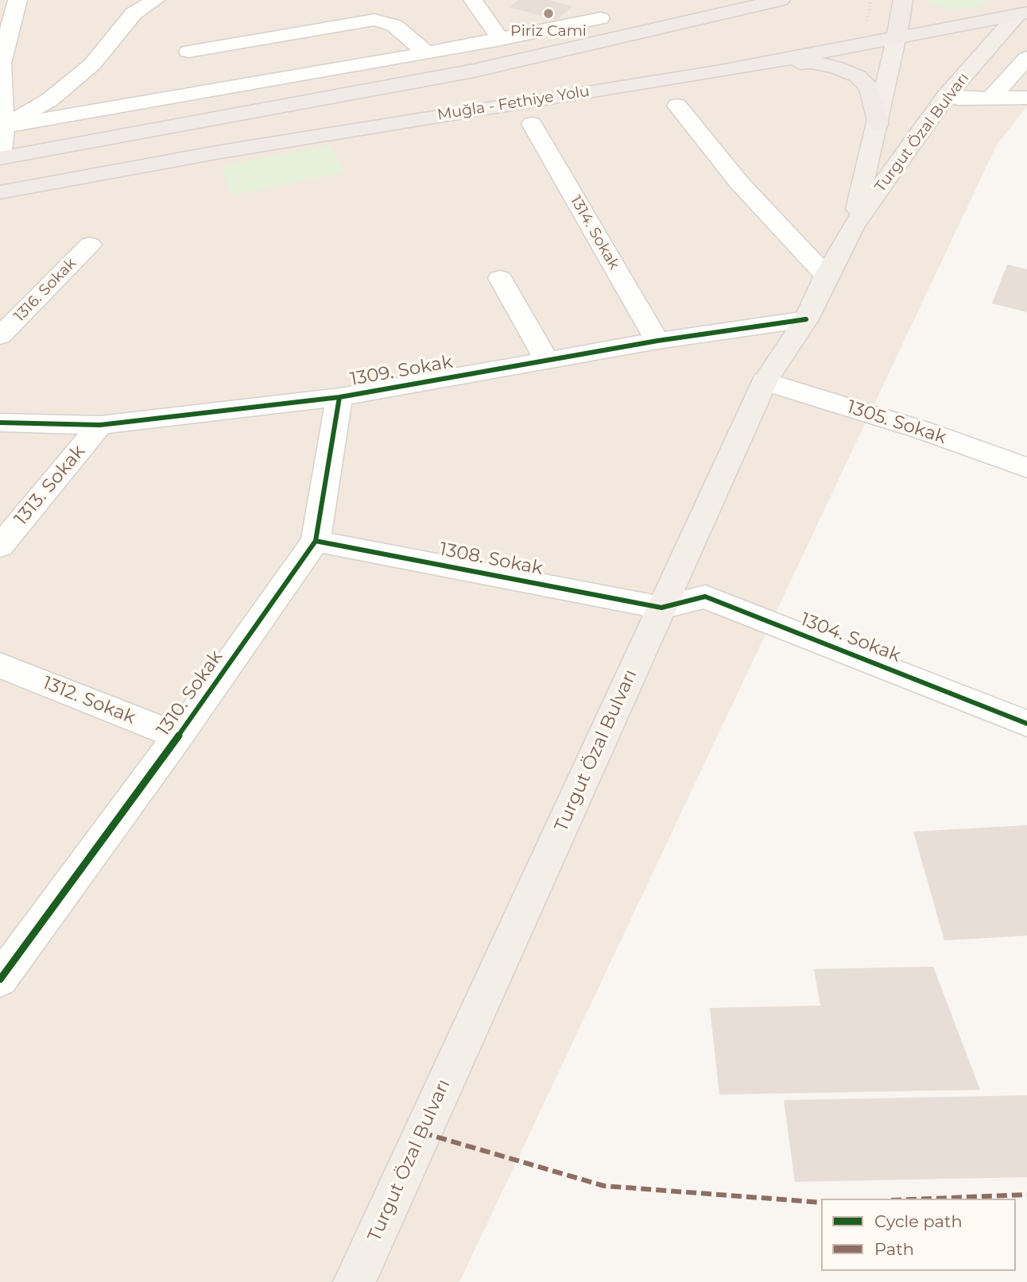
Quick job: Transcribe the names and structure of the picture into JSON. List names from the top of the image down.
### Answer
{
  "streets": {
    "highway": ["Muğla - Fethiye Yolu"],
    "main road": ["Turgut Özal Bulvarı"],
    "street": [
      "1314. Sokak",
      "1316. Sokak",
      "1309. Sokak",
      "1305. Sokak",
      "1313. Sokak",
      "1308. Sokak",
      "1304. Sokak",
      "1310. Sokak",
      "1312. Sokak"
    ]
  },
  "crossings": [
    ["Muğla - Fethiye Yolu", "Turgut Özal Bulvarı"],
    ["Turgut Özal Bulvarı", "1309. Sokak"],
    ["Turgut Özal Bulvarı", "1305. Sokak"],
    ["Turgut Özal Bulvarı", "1308. Sokak"],
    ["Turgut Özal Bulvarı", "1304. Sokak"],
    ["1314. Sokak", "1309. Sokak"],
    ["1309. Sokak", "1313. Sokak"],
    ["1309. Sokak", "1310. Sokak"],
    ["1308. Sokak", "1304. Sokak"],
    ["1308. Sokak", "1310. Sokak"],
    ["1310. Sokak", "1312. Sokak"]
  ],
  "places": ["Piriz Cami"],
  "legend": ["Cycle path", "Path"]
}
